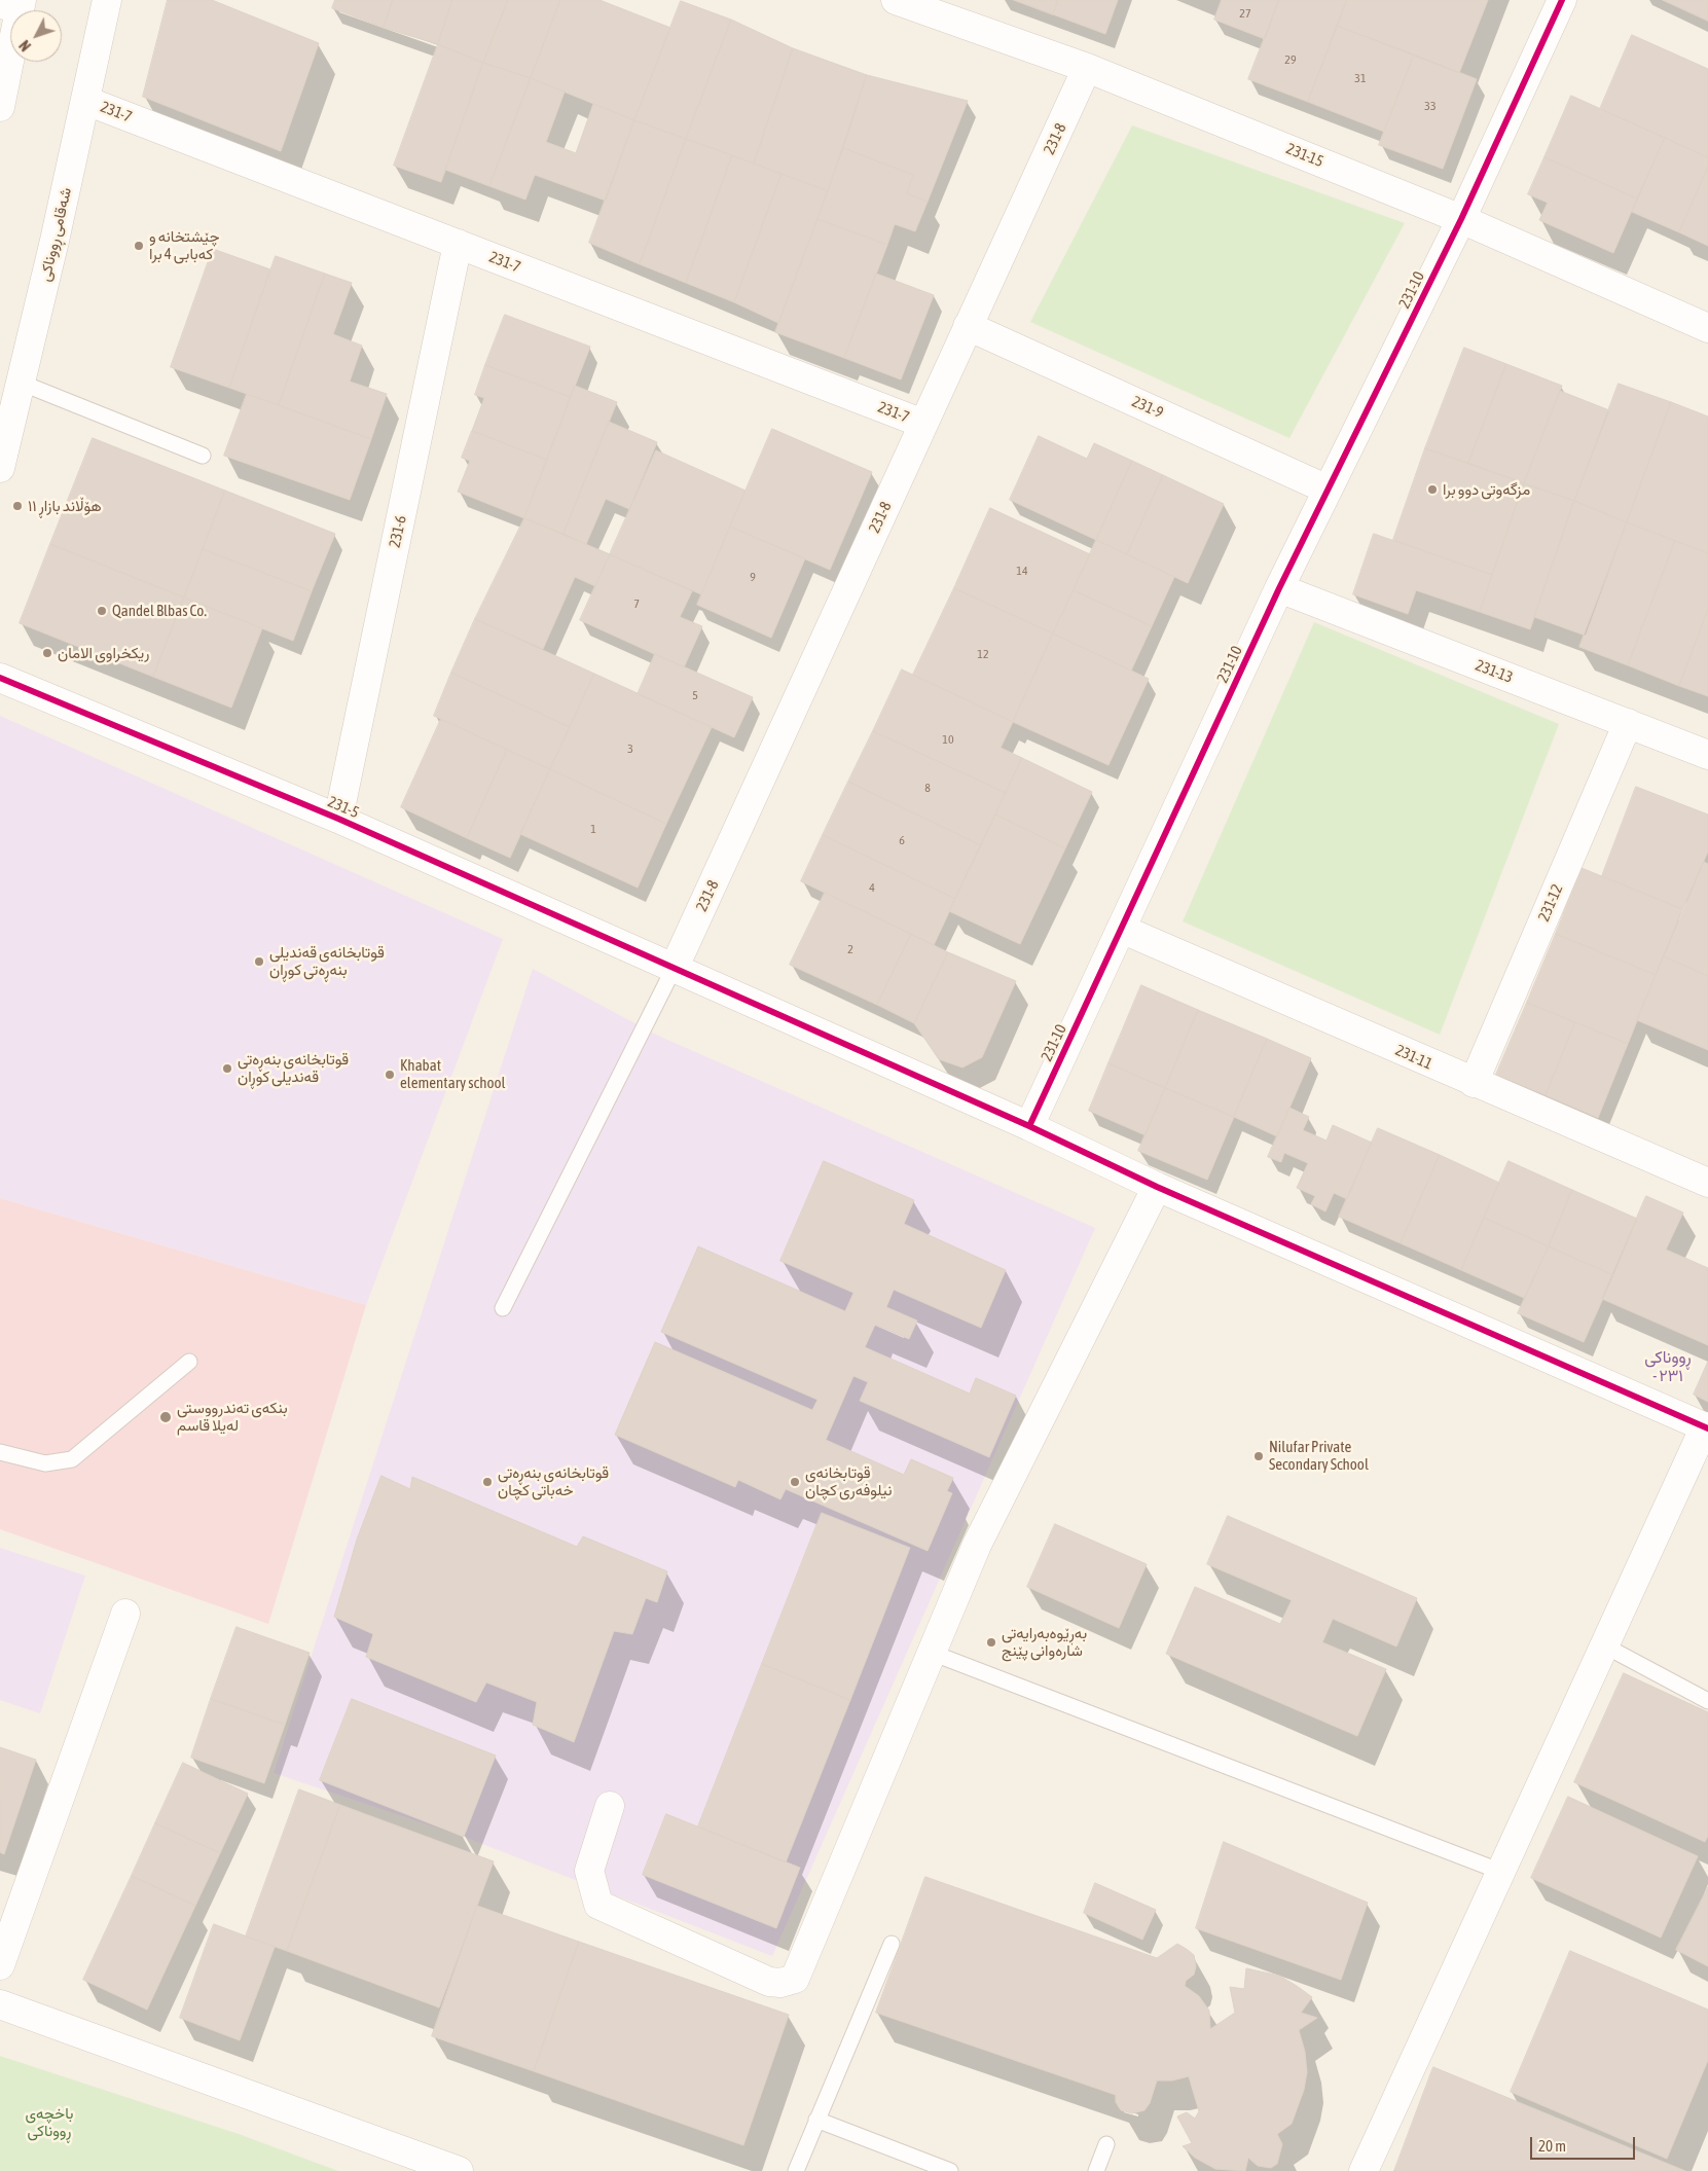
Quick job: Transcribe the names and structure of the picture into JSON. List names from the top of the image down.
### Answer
{
  "streets": {
    "street": [
      "231-7",
      "231-8",
      "231-15",
      "شەقامی ڕووناکی",
      "231-10",
      "231-9",
      "231-6",
      "231-13",
      "231-5",
      "231-12",
      "231-11"
    ]
  },
  "crossings": [
    ["231-7", "231-8"],
    ["231-7", "شەقامی ڕووناکی"],
    ["231-7", "231-6"],
    ["231-8", "231-15"],
    ["231-8", "231-9"],
    ["231-8", "231-5"],
    ["231-15", "231-10"],
    ["231-10", "231-9"],
    ["231-10", "231-13"],
    ["231-10", "231-5"],
    ["231-10", "231-11"],
    ["231-6", "231-5"],
    ["231-13", "231-12"],
    ["231-12", "231-11"]
  ],
  "districts": ["ڕووناکی - ٢٣١"],
  "parks": ["باخچەی ڕووناکی"],
  "places": [
    "چێشتخانە و کەبابی 4 برا",
    "مزگەوتی دوو برا",
    "هۆڵاند بازاڕ ١١",
    "Qandel Blbas Co.",
    "ريكخراوى الامان",
    "قوتابخانەی قەندیلی بنەڕەتی کوڕان",
    "قوتابخانەی بنەڕەتی قەندیلی کوڕان",
    "Khabat elementary school",
    "بنکەی تەندرووستی لەیلا قاسم",
    "Nilufar Private Secondary School",
    "قوتابخانەی بنەڕەتی خەباتی کچان",
    "قوتابخانەی نیلوفەری کچان",
    "بەڕێوەبەرایەتی شارەوانی پێنج"
  ],
  "house_numbers": [
    "27",
    "29",
    "31",
    "33",
    "14",
    "9",
    "7",
    "12",
    "5",
    "10",
    "3",
    "8",
    "1",
    "6",
    "4",
    "2"
  ],
  "scale_bar": "20 m",
  "north": "bottom left"
}
